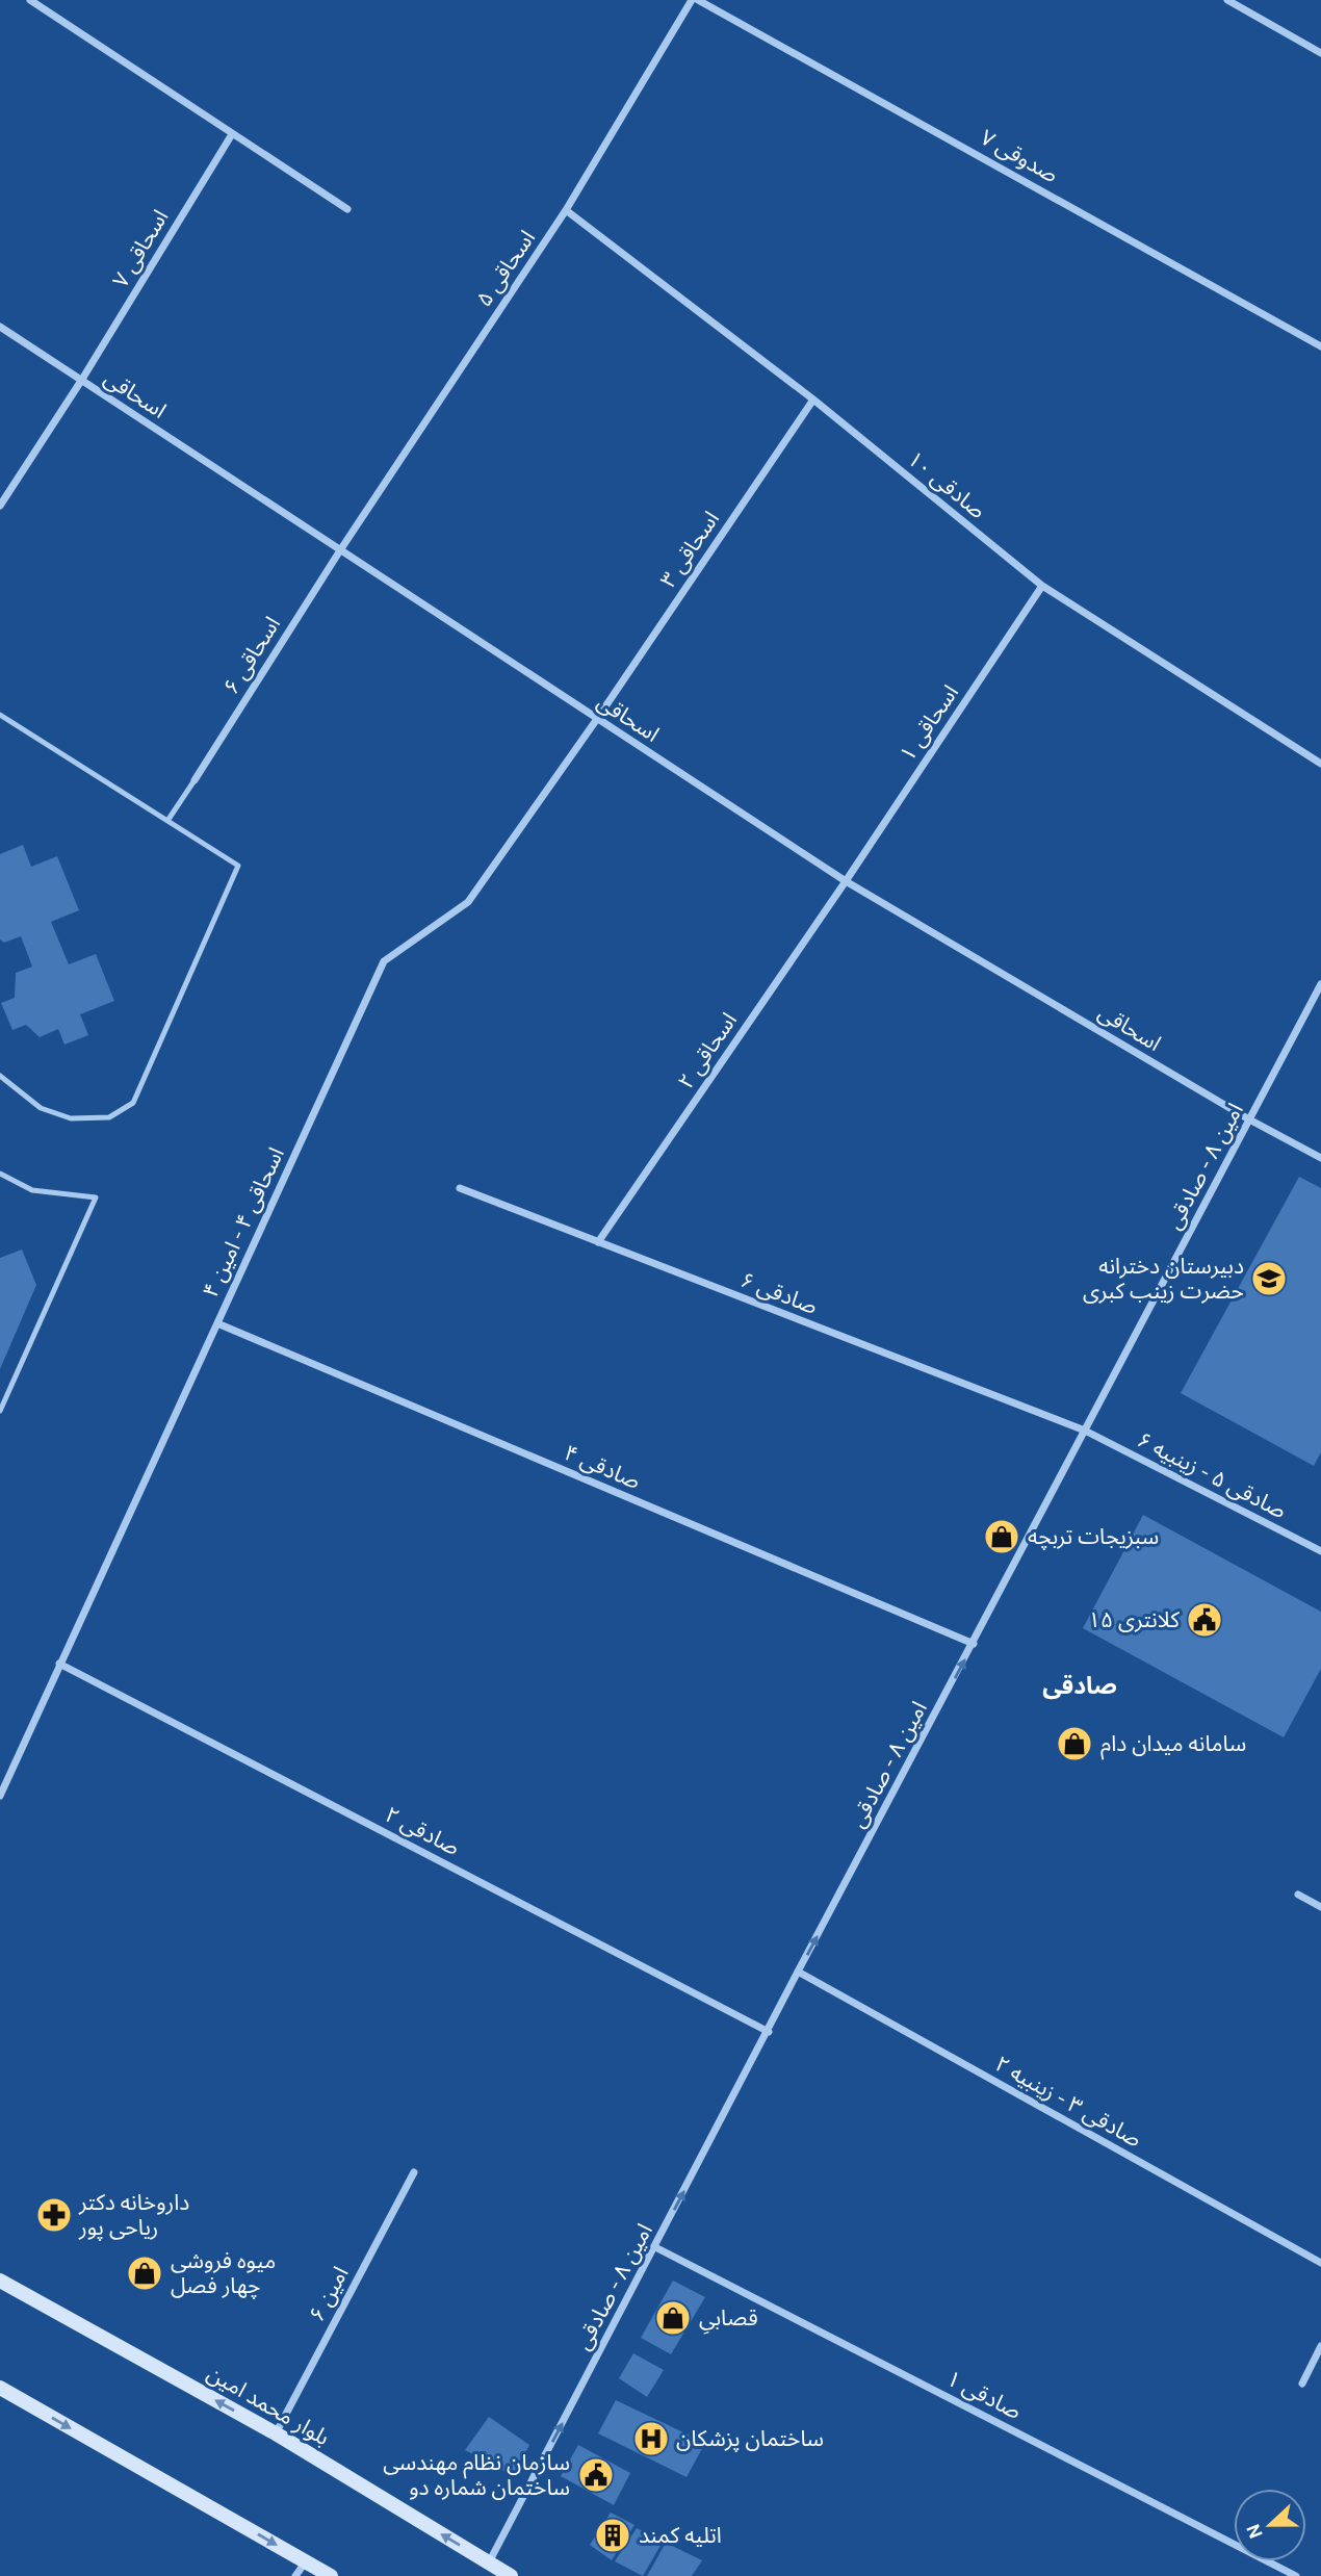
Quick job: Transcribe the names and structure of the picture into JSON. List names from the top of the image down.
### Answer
{
  "streets": {
    "main road": ["بلوار محمد امین"],
    "street": [
      "صدوقی ۷",
      "اسحاقی ۷",
      "اسحاقی ۵",
      "اسحاقی",
      "صادقی ۱۰",
      "اسحاقی ۳",
      "اسحاقی ۶",
      "اسحاقی ۱",
      "اسحاقی ۲",
      "امین ۸ - صادقی",
      "اسحاقی ۴ - امین ۴",
      "صادقی ۶",
      "صادقی ۴",
      "صادقی ۵ - زینبیه ۶",
      "صادقی ۲",
      "صادقی ۳ - زینبیه ۲",
      "امین ۶",
      "صادقی ۱"
    ]
  },
  "crossings": [
    ["اسحاقی ۷", "اسحاقی"],
    ["اسحاقی ۵", "اسحاقی"],
    ["اسحاقی ۵", "صادقی ۱۰"],
    ["اسحاقی ۵", "اسحاقی ۶"],
    ["اسحاقی", "اسحاقی ۳"],
    ["اسحاقی", "اسحاقی ۶"],
    ["اسحاقی", "اسحاقی ۱"],
    ["اسحاقی", "اسحاقی ۲"],
    ["اسحاقی", "امین ۸ - صادقی"],
    ["اسحاقی", "اسحاقی ۴ - امین ۴"],
    ["صادقی ۱۰", "اسحاقی ۳"],
    ["صادقی ۱۰", "اسحاقی ۱"],
    ["اسحاقی ۳", "اسحاقی ۴ - امین ۴"],
    ["اسحاقی ۱", "اسحاقی ۲"],
    ["اسحاقی ۲", "صادقی ۶"],
    ["امین ۸ - صادقی", "صادقی ۶"],
    ["امین ۸ - صادقی", "صادقی ۴"],
    ["امین ۸ - صادقی", "صادقی ۵ - زینبیه ۶"],
    ["امین ۸ - صادقی", "صادقی ۲"],
    ["امین ۸ - صادقی", "صادقی ۳ - زینبیه ۲"],
    ["امین ۸ - صادقی", "صادقی ۱"],
    ["امین ۸ - صادقی", "بلوار محمد امین"],
    ["اسحاقی ۴ - امین ۴", "صادقی ۴"],
    ["اسحاقی ۴ - امین ۴", "صادقی ۲"],
    ["صادقی ۶", "صادقی ۵ - زینبیه ۶"],
    ["امین ۶", "بلوار محمد امین"]
  ],
  "one_way": ["امین ۸ - صادقی"],
  "districts": ["صادقی"],
  "places": {
    "school or university": ["دبیرستان دخترانه حضرت زینب کبری"],
    "shop": [
      "سبزیجات تربچه",
      "سامانه میدان دام",
      "میوه فروشی چهار فصل",
      "قصابیِ"
    ],
    "public building": ["کلانتری ۱۵", "سازمان نظام مهندسی ساختمان شماره دو"],
    "pharmacy": ["داروخانه دکتر ریاحی پور"],
    "hospital": ["ساختمان پزشکان"],
    "building": ["اتلیه کمند"]
  },
  "north": "left"
}
